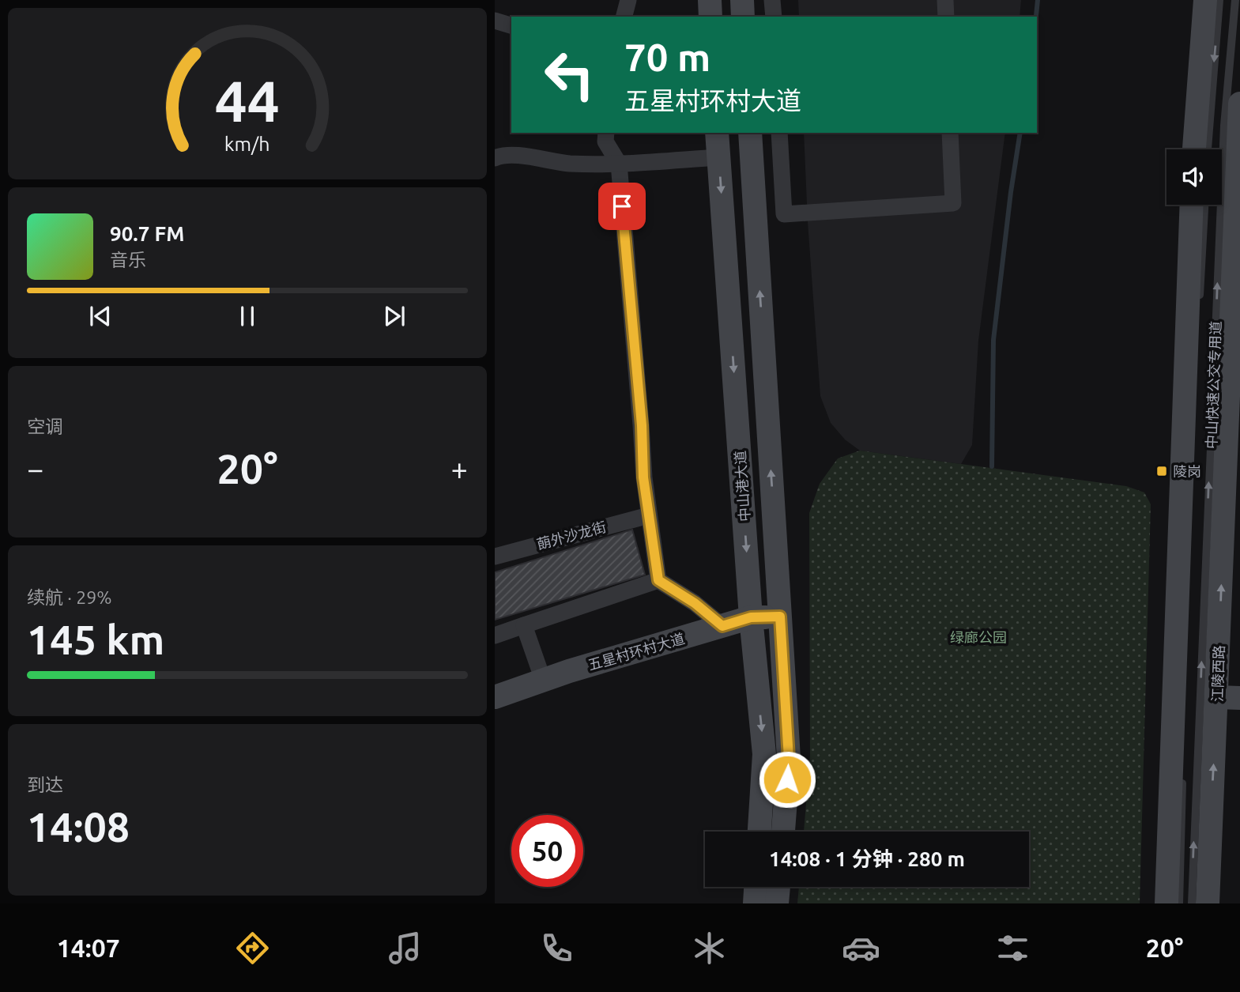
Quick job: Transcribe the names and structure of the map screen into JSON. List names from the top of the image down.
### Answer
{
  "streets": {
    "main road": ["中山港大道", "五星村环村大道", "江陵西路"],
    "street": ["蓢外沙龙街"],
    "lane": ["中山快速公交专用道"]
  },
  "crossings": [
    ["中山港大道", "五星村环村大道"]
  ],
  "parks": ["绿廊公园"],
  "places": {
    "transit": ["陵岗"]
  },
  "page": {
    "turn": ["70 m", "五星村环村大道"],
    "song": ["90.7 FM", "音乐"],
    "tile": [
      "空调",
      ["续航 · 29%", "145 km"],
      ["到达", "14:08"]
    ],
    "heat": ["−", "20°", "+"],
    "limit": "50",
    "trip": "14:08 · 1 分钟 · 280 m",
    "tabs": ["14:07", "20°"],
    "gauge": ["44", "km/h"]
  }
}
